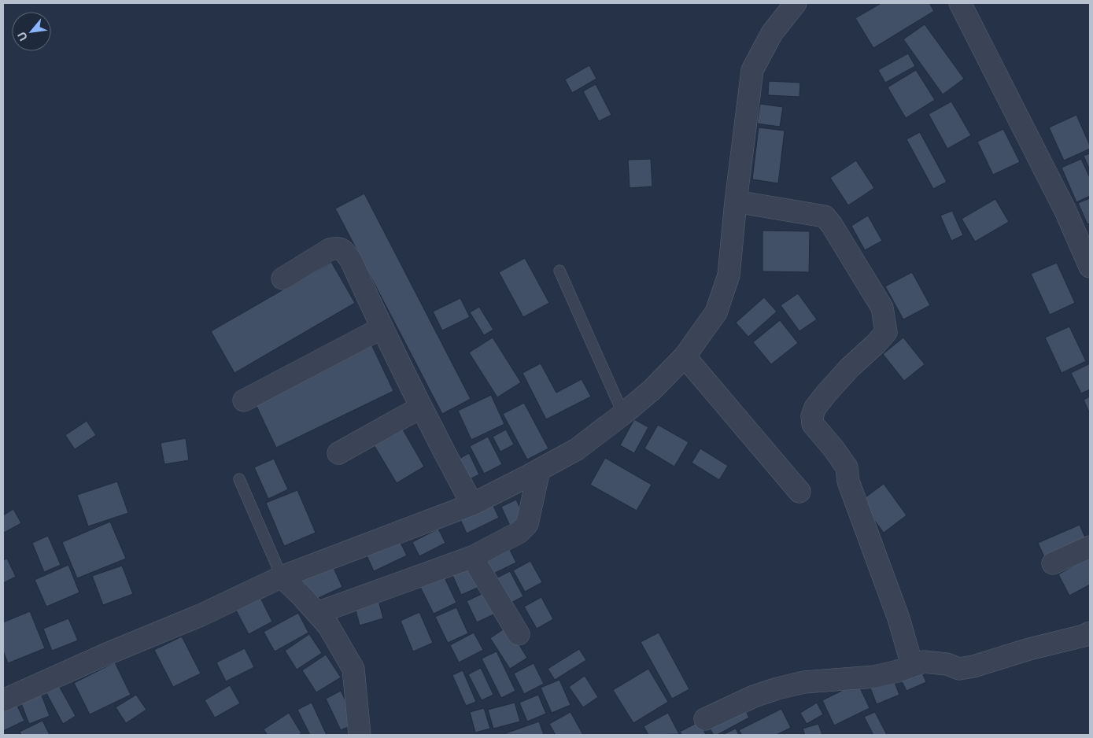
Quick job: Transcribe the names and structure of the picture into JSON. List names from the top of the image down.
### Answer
{
  "north": "bottom left"
}
